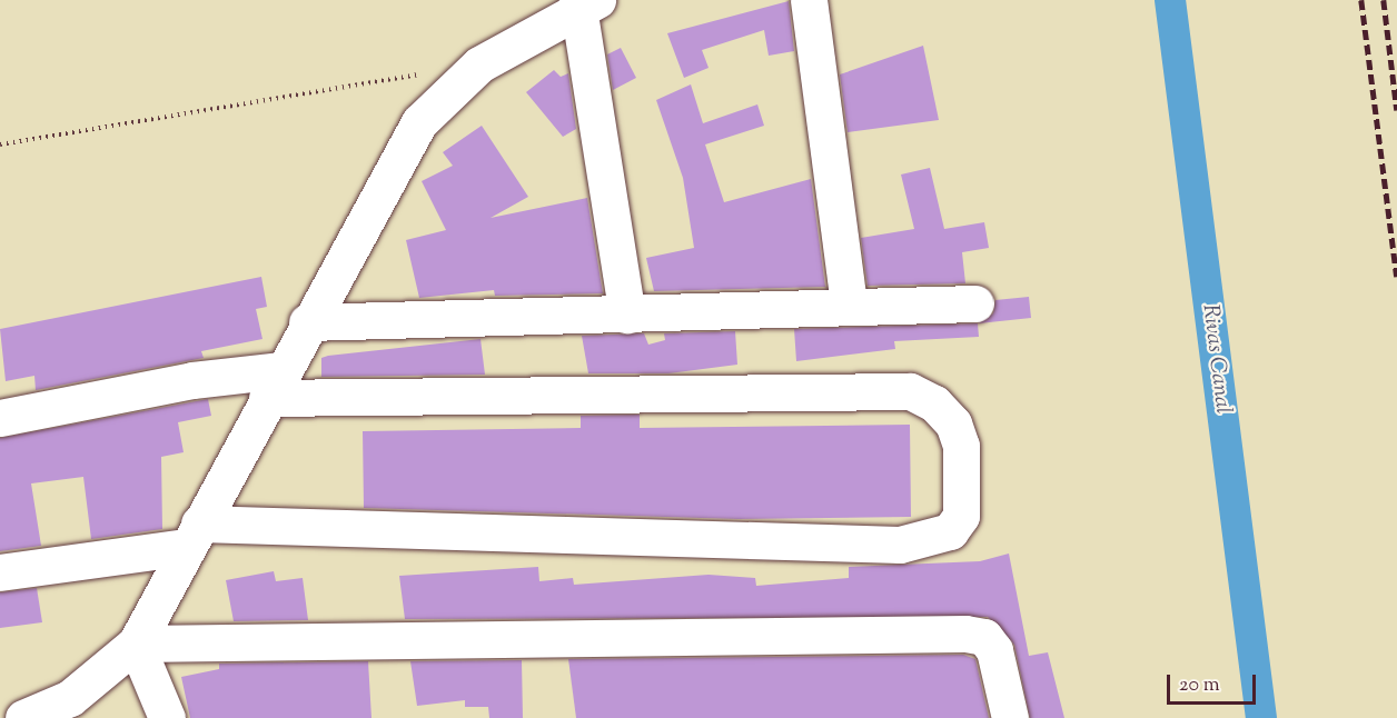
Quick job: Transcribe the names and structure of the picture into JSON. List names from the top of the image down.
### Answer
{
  "water": ["Rivas Canal"],
  "scale_bar": "20 m"
}
